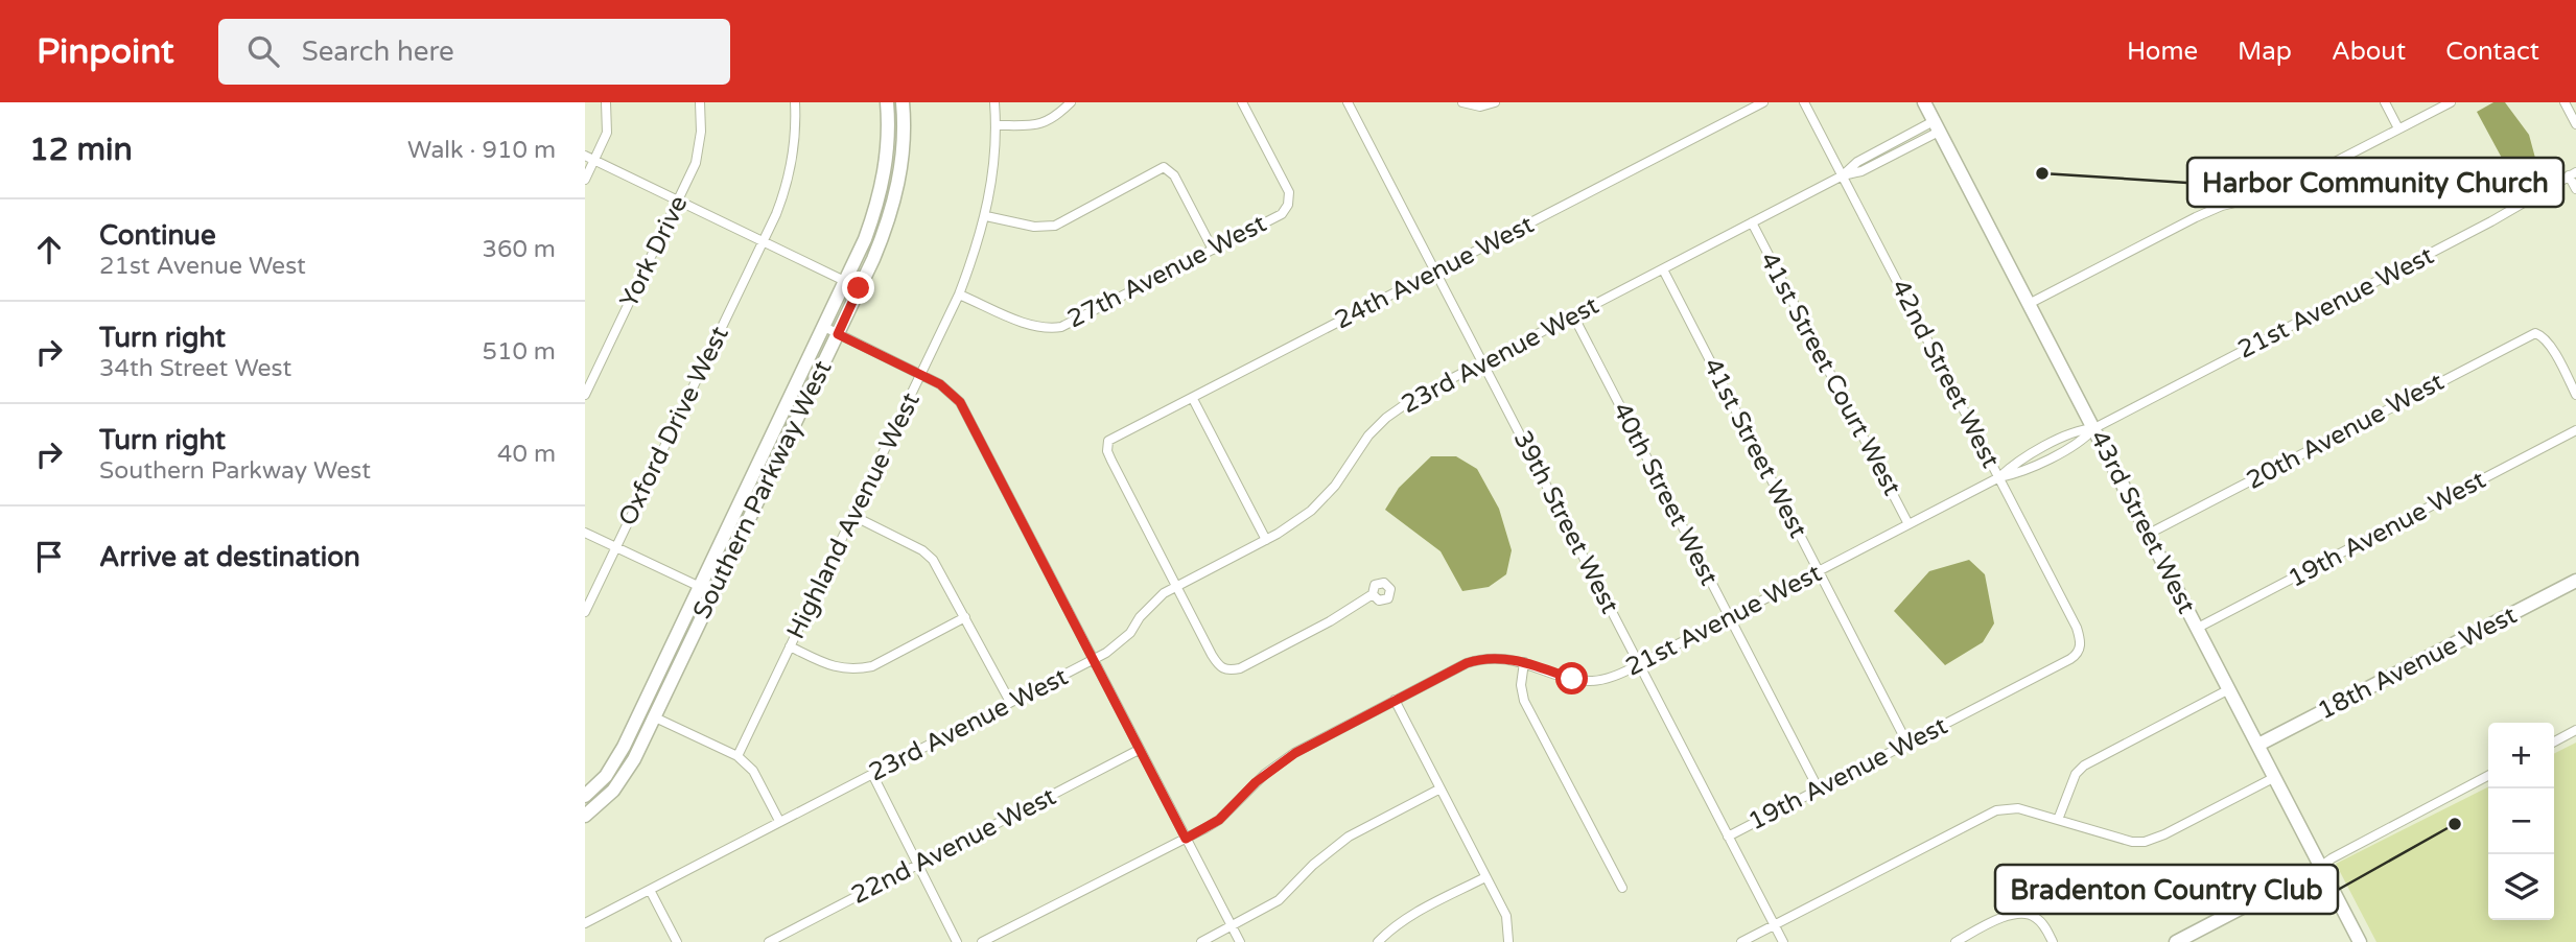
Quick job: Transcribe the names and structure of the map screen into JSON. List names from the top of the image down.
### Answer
{
  "streets": {
    "street": [
      "York Drive",
      "27th Avenue West",
      "24th Avenue West",
      "21st Avenue West",
      "23rd Avenue West",
      "41st Street Court West",
      "42nd Street West",
      "Oxford Drive West",
      "20th Avenue West",
      "41st Street West",
      "Southern Parkway West",
      "40th Street West",
      "Highland Avenue West",
      "39th Street West",
      "43rd Street West",
      "19th Avenue West",
      "18th Avenue West",
      "22nd Avenue West"
    ]
  },
  "crossings": [
    ["27th Avenue West", "Highland Avenue West"],
    ["24th Avenue West", "23rd Avenue West"],
    ["24th Avenue West", "39th Street West"],
    ["21st Avenue West", "41st Street Court West"],
    ["21st Avenue West", "42nd Street West"],
    ["21st Avenue West", "41st Street West"],
    ["21st Avenue West", "40th Street West"],
    ["21st Avenue West", "39th Street West"],
    ["21st Avenue West", "43rd Street West"],
    ["23rd Avenue West", "41st Street Court West"],
    ["23rd Avenue West", "42nd Street West"],
    ["23rd Avenue West", "41st Street West"],
    ["23rd Avenue West", "40th Street West"],
    ["23rd Avenue West", "39th Street West"],
    ["23rd Avenue West", "43rd Street West"],
    ["42nd Street West", "19th Avenue West"],
    ["20th Avenue West", "43rd Street West"],
    ["41st Street West", "19th Avenue West"],
    ["40th Street West", "19th Avenue West"],
    ["39th Street West", "19th Avenue West"],
    ["43rd Street West", "19th Avenue West"],
    ["43rd Street West", "18th Avenue West"]
  ],
  "places": ["Harbor Community Church", "Bradenton Country Club"],
  "page": {
    "header": "Pinpoint",
    "search": "Search here",
    "nav": [
      "Home",
      "Map",
      "About",
      "Contact"
    ],
    "heading": ["12 min", "Walk · 910 m"],
    "list": [
      ["Continue", "21st Avenue West", "360 m"],
      ["Turn right", "34th Street West", "510 m"],
      ["Turn right", "Southern Parkway West", "40 m"],
      "Arrive at destination"
    ],
    "map_buttons": ["+", "−"]
  }
}
